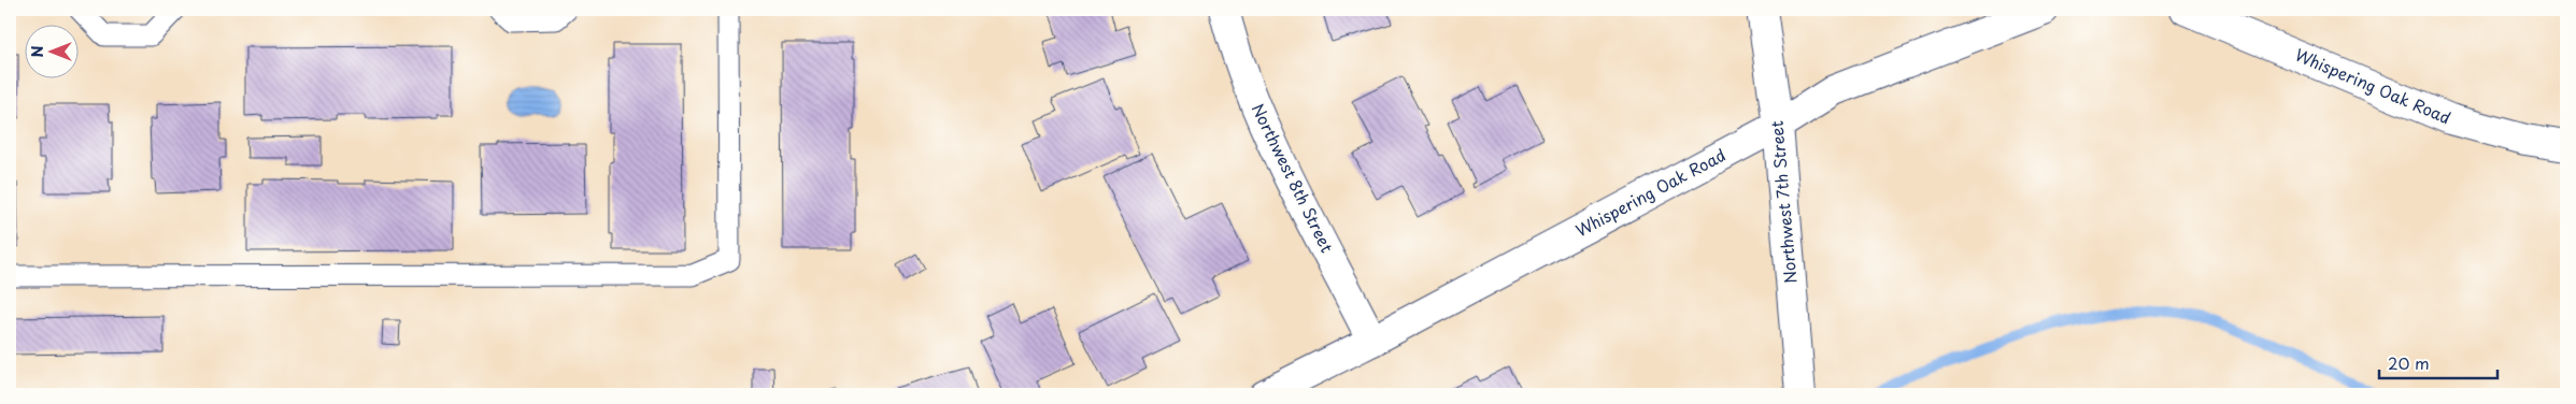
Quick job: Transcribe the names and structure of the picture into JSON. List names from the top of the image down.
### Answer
{
  "streets": {
    "street": ["Whispering Oak Road", "Northwest 8th Street", "Northwest 7th Street"]
  },
  "crossings": [
    ["Whispering Oak Road", "Northwest 8th Street"],
    ["Whispering Oak Road", "Northwest 7th Street"]
  ],
  "scale_bar": "20 m",
  "north": "left"
}
